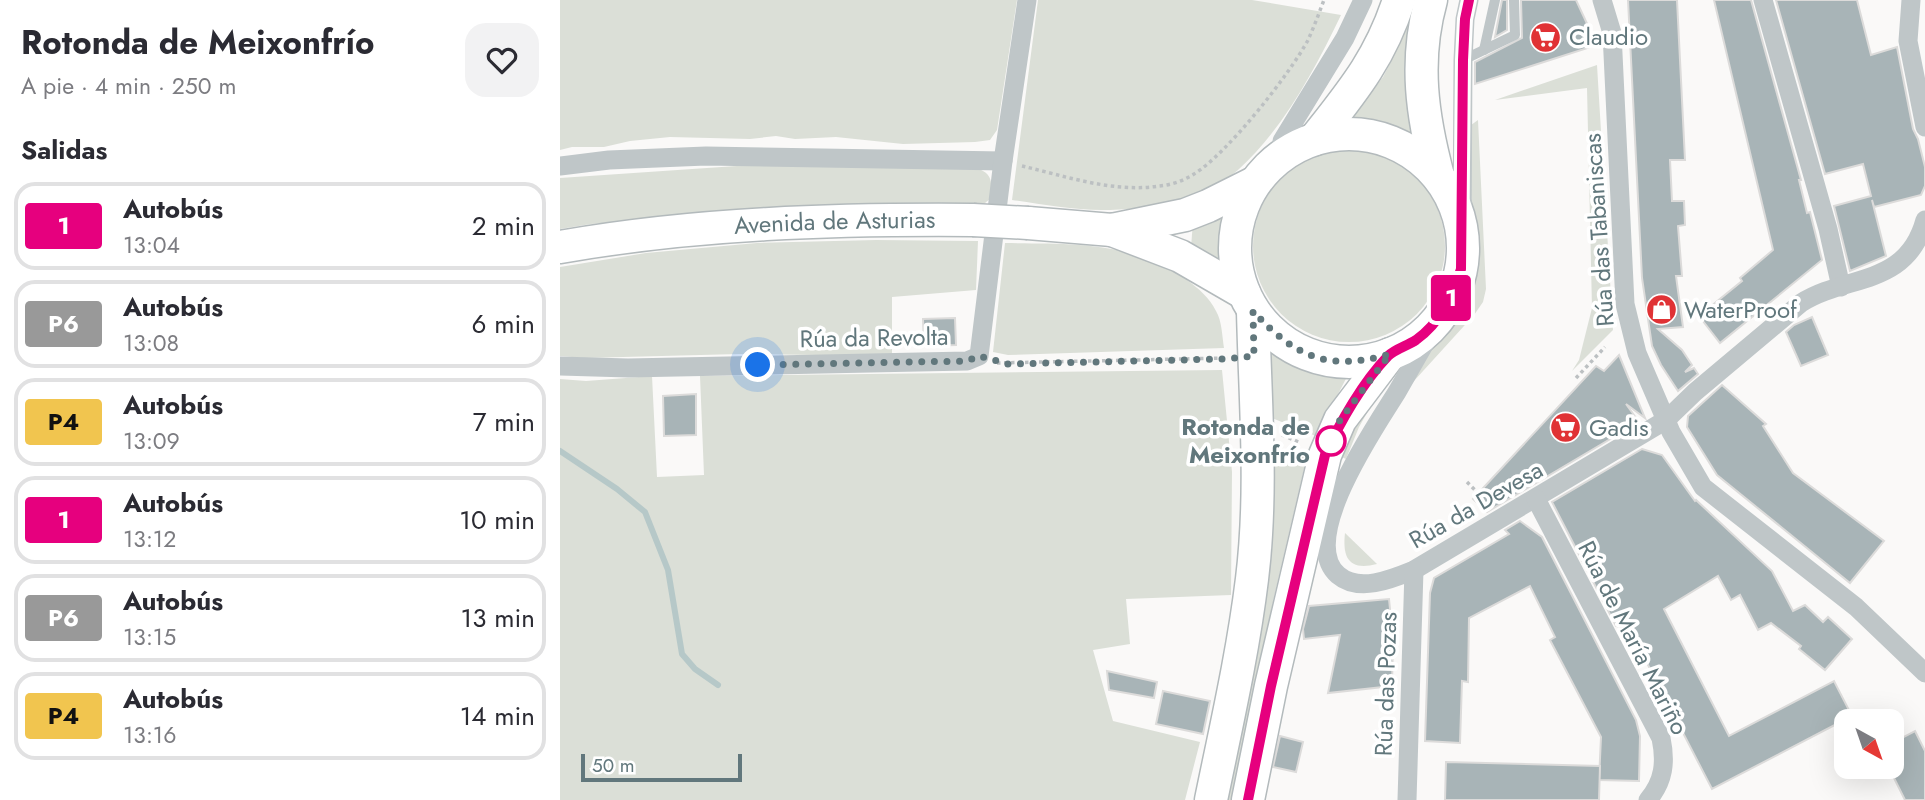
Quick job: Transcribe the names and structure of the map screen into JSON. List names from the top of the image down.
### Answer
{
  "streets": {
    "main road": ["Avenida de Asturias"],
    "street": [
      "Rúa das Tabaniscas",
      "Rúa da Revolta",
      "Rúa da Devesa",
      "Rúa de María Mariño",
      "Rúa das Pozas"
    ]
  },
  "crossings": [
    ["Avenida de Asturias", "Rúa da Devesa"],
    ["Rúa das Tabaniscas", "Rúa da Devesa"],
    ["Rúa da Devesa", "Rúa de María Mariño"],
    ["Rúa da Devesa", "Rúa das Pozas"]
  ],
  "places": {
    "supermarket": ["Claudio", "Gadis"],
    "shop": ["WaterProof"],
    "other": ["Rotonda de Meixonfrío"]
  },
  "lines": ["bus line 1"],
  "scale_bar": "50 m",
  "north": "bottom right",
  "page": {
    "heading": [
      ["Rotonda de Meixonfrío", "A pie · 4 min · 250 m"],
      "Salidas"
    ],
    "on_map": "1",
    "list": [
      {
        "mark": "1",
        "name": "Autobús",
        "note": "13:04",
        "value": "2 min"
      },
      {
        "mark": "P6",
        "name": "Autobús",
        "note": "13:08",
        "value": "6 min"
      },
      {
        "mark": "P4",
        "name": "Autobús",
        "note": "13:09",
        "value": "7 min"
      },
      {
        "mark": "1",
        "name": "Autobús",
        "note": "13:12",
        "value": "10 min"
      },
      {
        "mark": "P6",
        "name": "Autobús",
        "note": "13:15",
        "value": "13 min"
      },
      {
        "mark": "P4",
        "name": "Autobús",
        "note": "13:16",
        "value": "14 min"
      }
    ],
    "scale": "50 m"
  }
}
